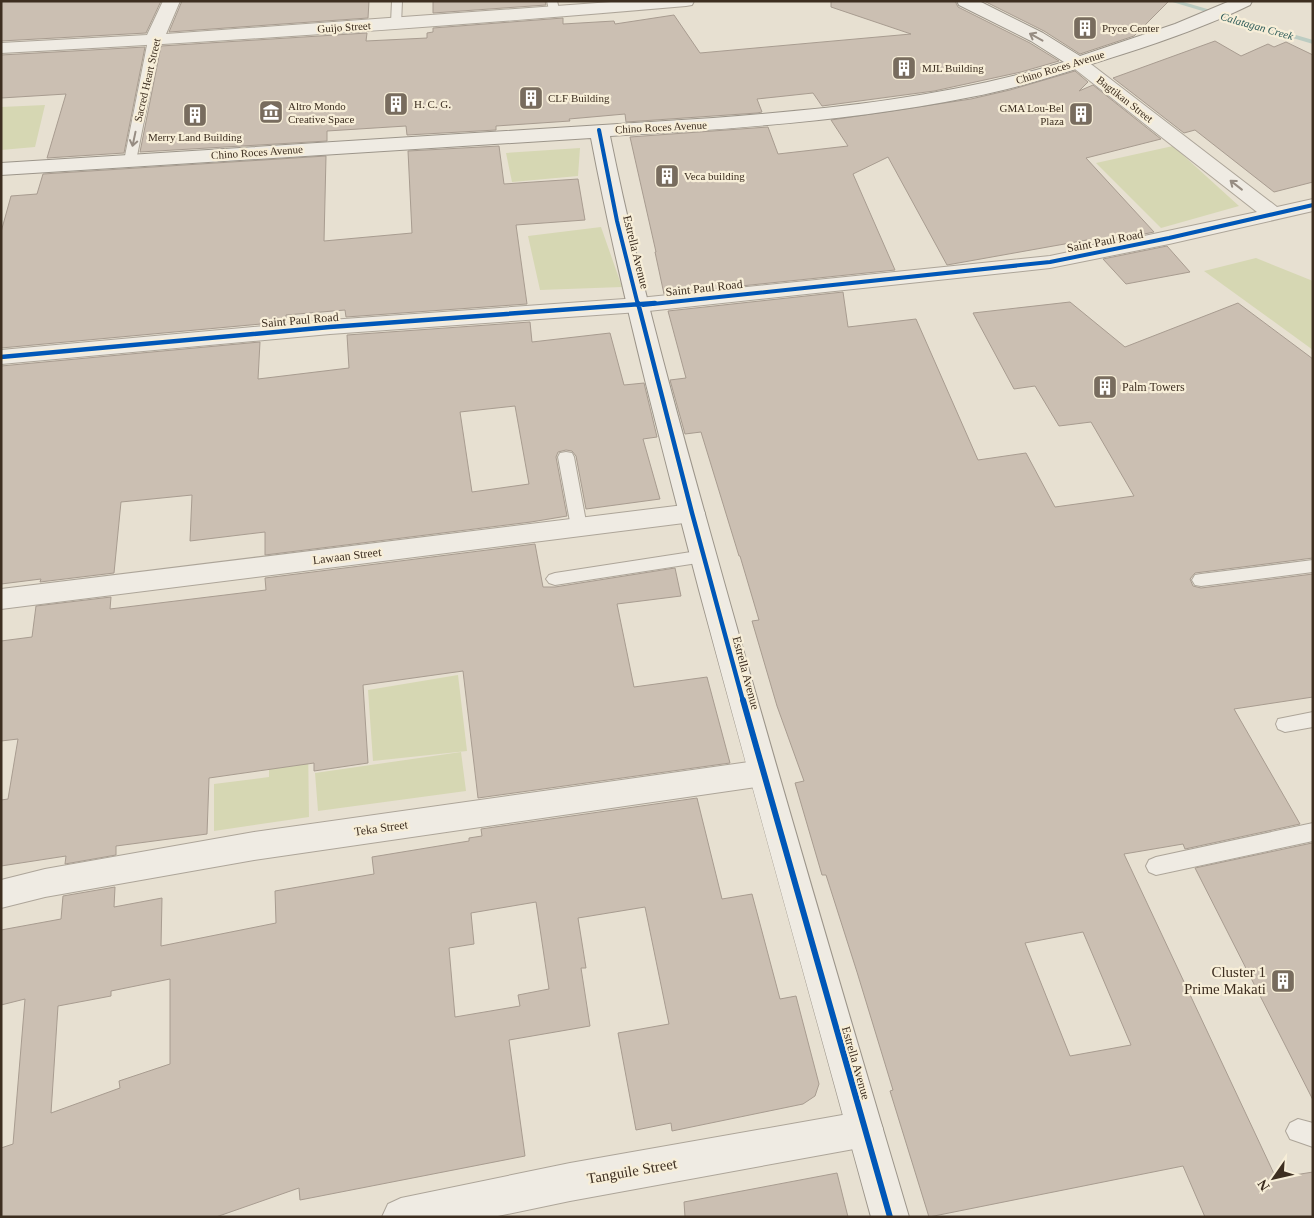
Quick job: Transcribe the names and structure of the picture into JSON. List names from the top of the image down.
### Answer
{
  "streets": {
    "street": [
      "Guijo Street",
      "Chino Roces Avenue",
      "Sacred Heart Street",
      "Bagtikan Street",
      "Saint Paul Road",
      "Estrella Avenue",
      "Lawaan Street",
      "Teka Street",
      "Tanguile Street"
    ]
  },
  "crossings": [
    ["Guijo Street", "Sacred Heart Street"],
    ["Chino Roces Avenue", "Sacred Heart Street"],
    ["Chino Roces Avenue", "Bagtikan Street"],
    ["Chino Roces Avenue", "Estrella Avenue"],
    ["Bagtikan Street", "Saint Paul Road"],
    ["Saint Paul Road", "Estrella Avenue"],
    ["Estrella Avenue", "Lawaan Street"],
    ["Estrella Avenue", "Teka Street"],
    ["Estrella Avenue", "Tanguile Street"]
  ],
  "one_way": ["Sacred Heart Street", "Bagtikan Street"],
  "water": ["Calatagan Creek"],
  "places": {
    "building": [
      "Pryce Center",
      "MJL Building",
      "CLF Building",
      "H. C. G.",
      "GMA Lou-Bel Plaza",
      "Merry Land Building",
      "Veca building",
      "Palm Towers",
      "Cluster 1 Prime Makati"
    ],
    "museum": ["Altro Mondo Creative Space"]
  },
  "north": "bottom left"
}
